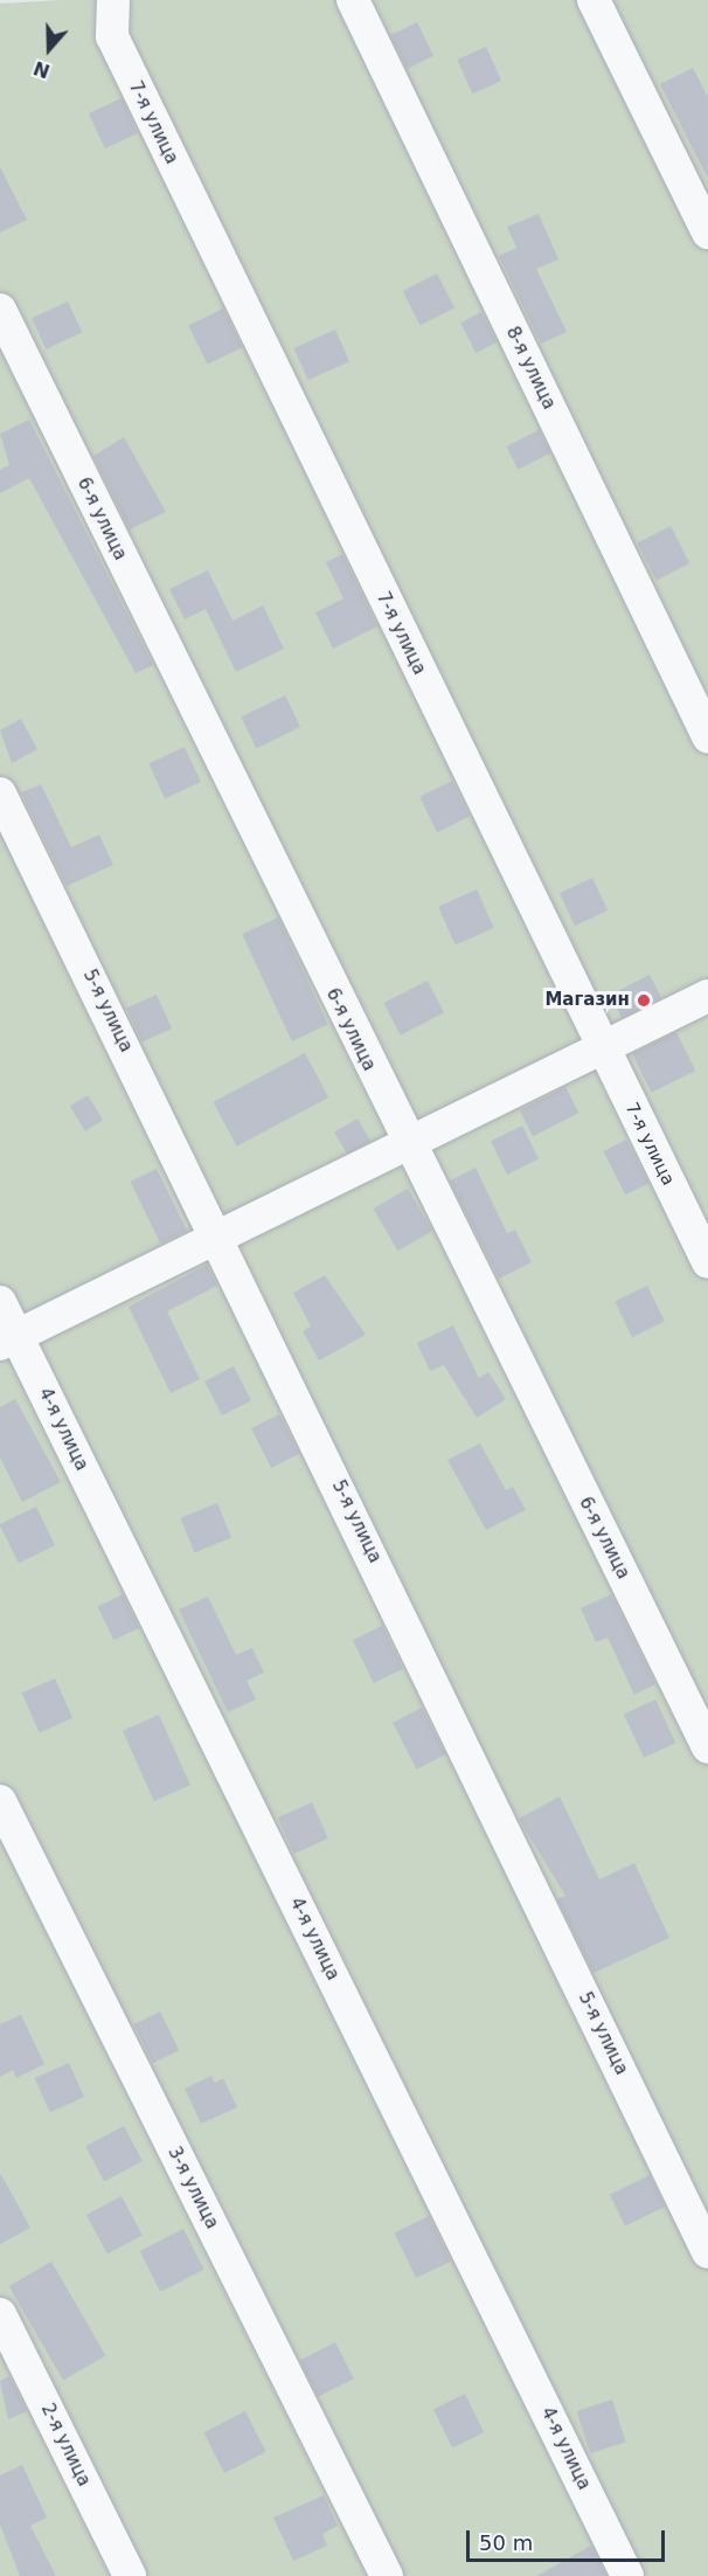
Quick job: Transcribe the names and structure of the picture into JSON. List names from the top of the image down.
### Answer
{
  "streets": {
    "street": [
      "7-я улица",
      "8-я улица",
      "6-я улица",
      "5-я улица",
      "4-я улица",
      "3-я улица",
      "2-я улица"
    ]
  },
  "places": ["Магазин"],
  "scale_bar": "50 m",
  "north": "bottom"
}
